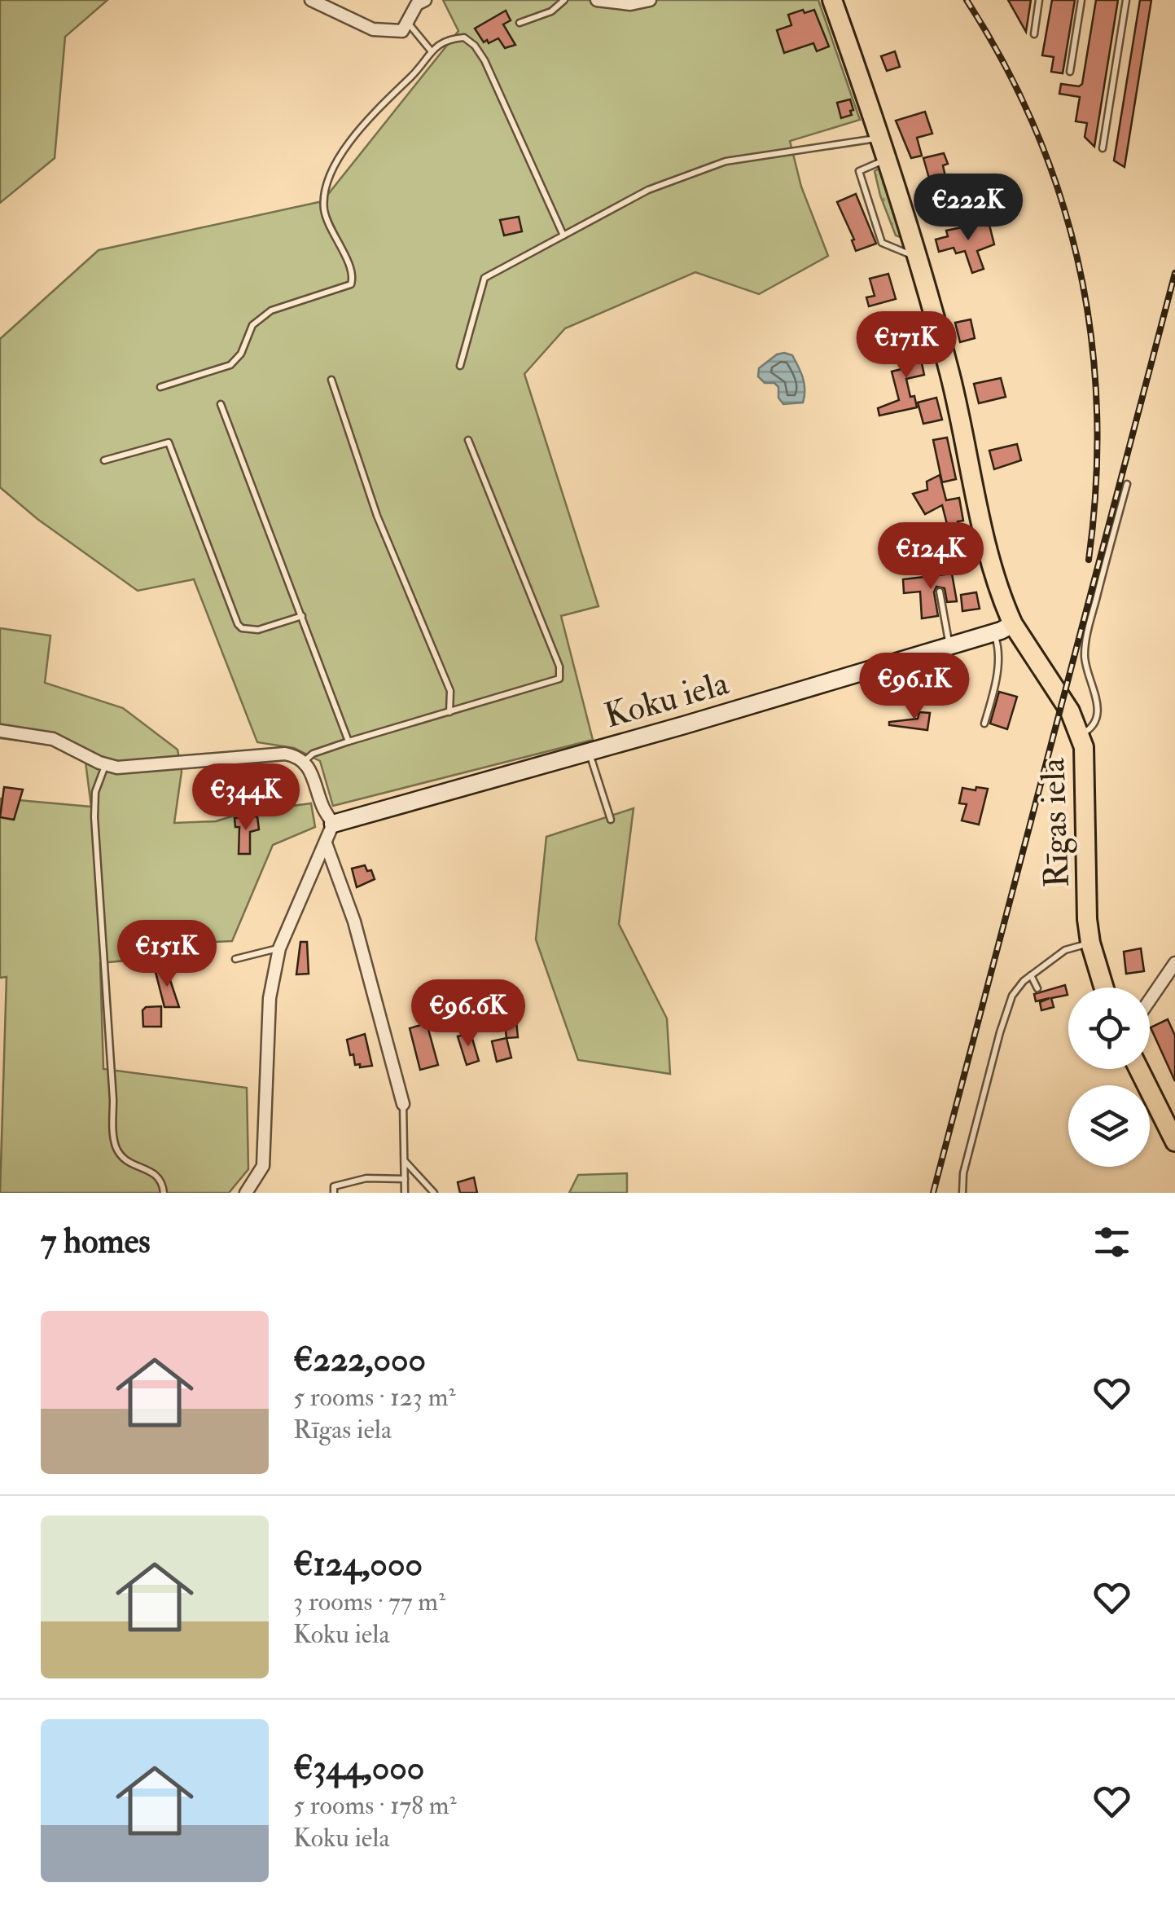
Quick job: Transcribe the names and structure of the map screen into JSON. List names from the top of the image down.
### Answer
{
  "streets": {
    "main road": ["Rīgas iela"],
    "street": ["Koku iela"]
  },
  "crossings": [
    ["Koku iela", "Rīgas iela"]
  ],
  "page": {
    "price": [
      "€222K",
      "€171K",
      "€124K",
      "€96.1K",
      "€344K",
      "€151K",
      "€96.6K"
    ],
    "heading": "7 homes",
    "list": [
      {
        "name": "€222,000",
        "note": "5 rooms · 123 m² · Rīgas iela"
      },
      {
        "name": "€124,000",
        "note": "3 rooms · 77 m² · Koku iela"
      },
      {
        "name": "€344,000",
        "note": "5 rooms · 178 m² · Koku iela"
      }
    ]
  }
}
